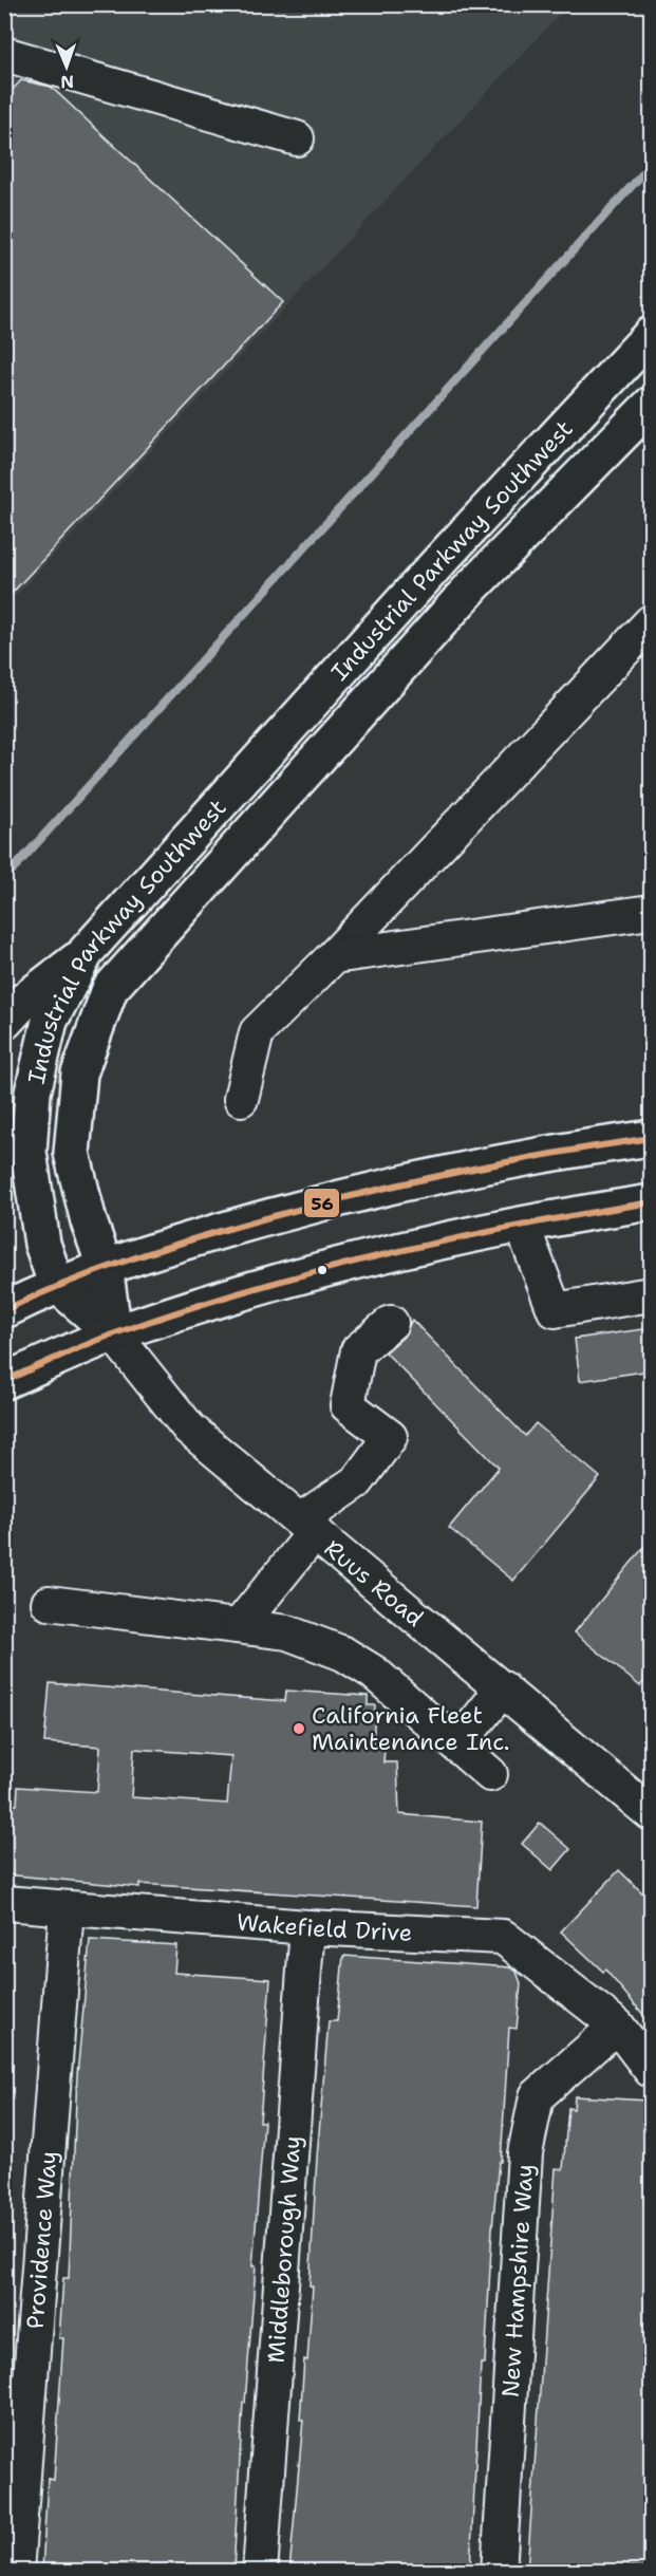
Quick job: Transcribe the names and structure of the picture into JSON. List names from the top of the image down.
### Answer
{
  "streets": {
    "main road": ["Industrial Parkway Southwest"],
    "street": [
      "Ruus Road",
      "Wakefield Drive",
      "Providence Way",
      "Middleborough Way",
      "New Hampshire Way"
    ]
  },
  "crossings": [
    ["Industrial Parkway Southwest", "Ruus Road"],
    ["Wakefield Drive", "Providence Way"],
    ["Wakefield Drive", "Middleborough Way"],
    ["Wakefield Drive", "New Hampshire Way"]
  ],
  "places": ["California Fleet Maintenance Inc."],
  "lines": ["transit line 56"],
  "north": "bottom"
}
